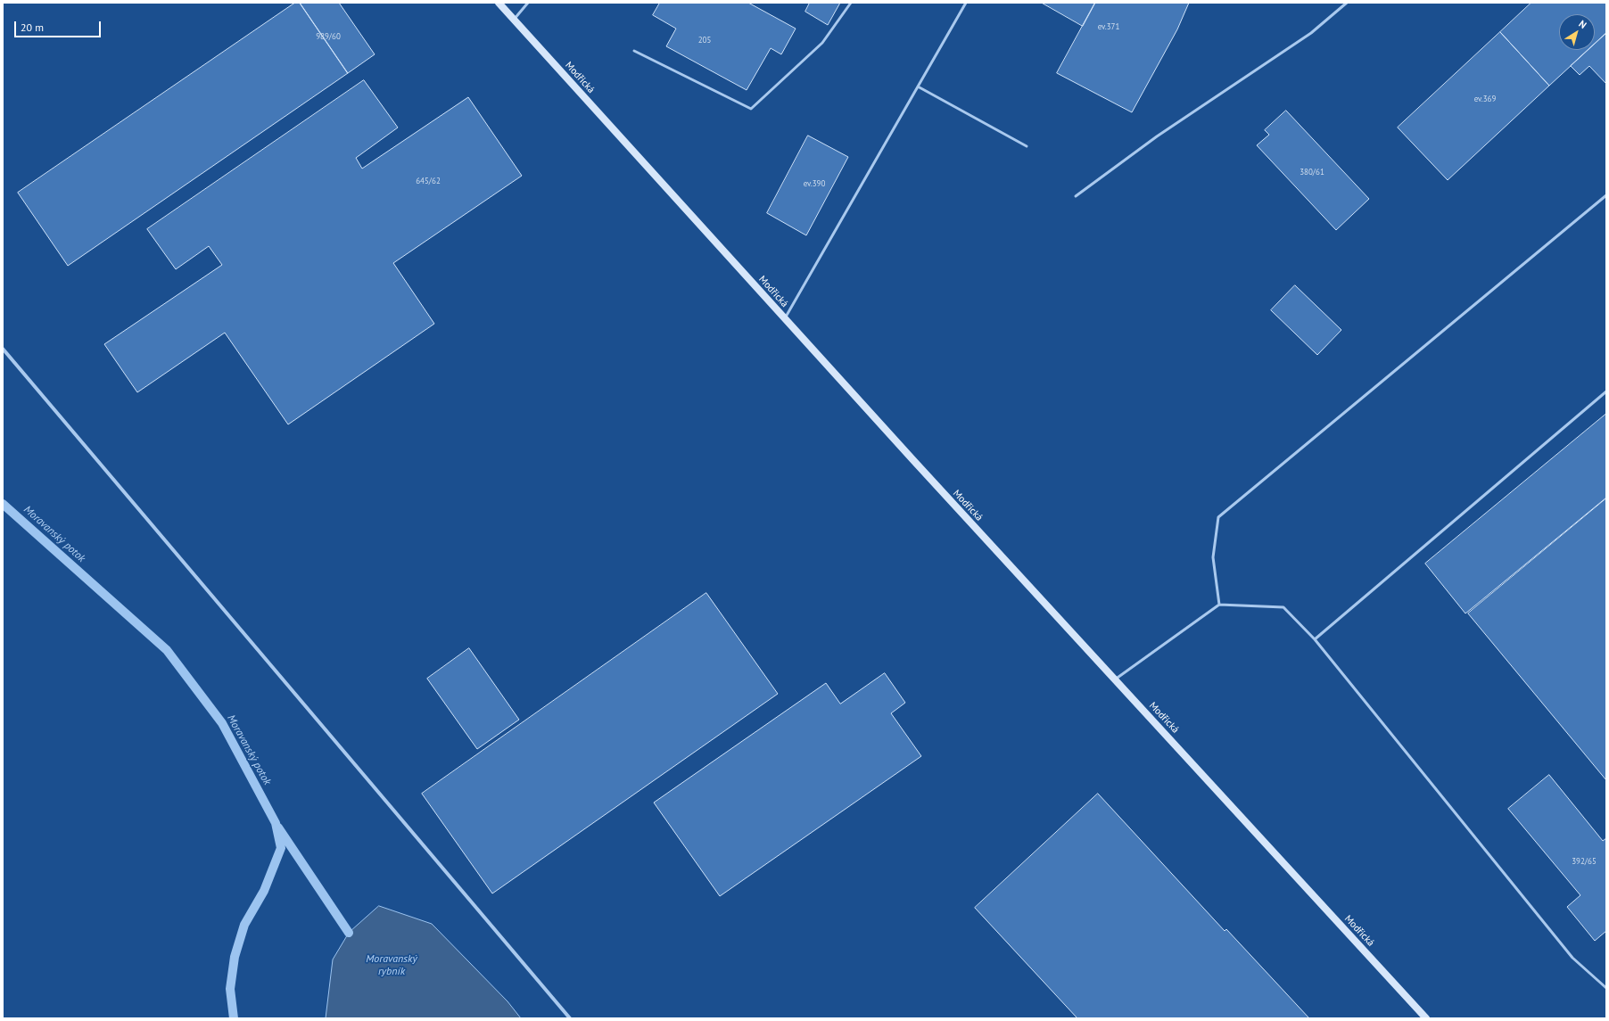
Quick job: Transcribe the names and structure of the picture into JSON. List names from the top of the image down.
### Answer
{
  "streets": {
    "street": ["Modřická"]
  },
  "water": ["Moravanský potok", "Moravanský rybník"],
  "house_numbers": [
    "ev.371",
    "989/60",
    "205",
    "ev.369",
    "380/61",
    "645/62",
    "ev.390",
    "392/65"
  ],
  "scale_bar": "20 m",
  "north": "top right"
}
